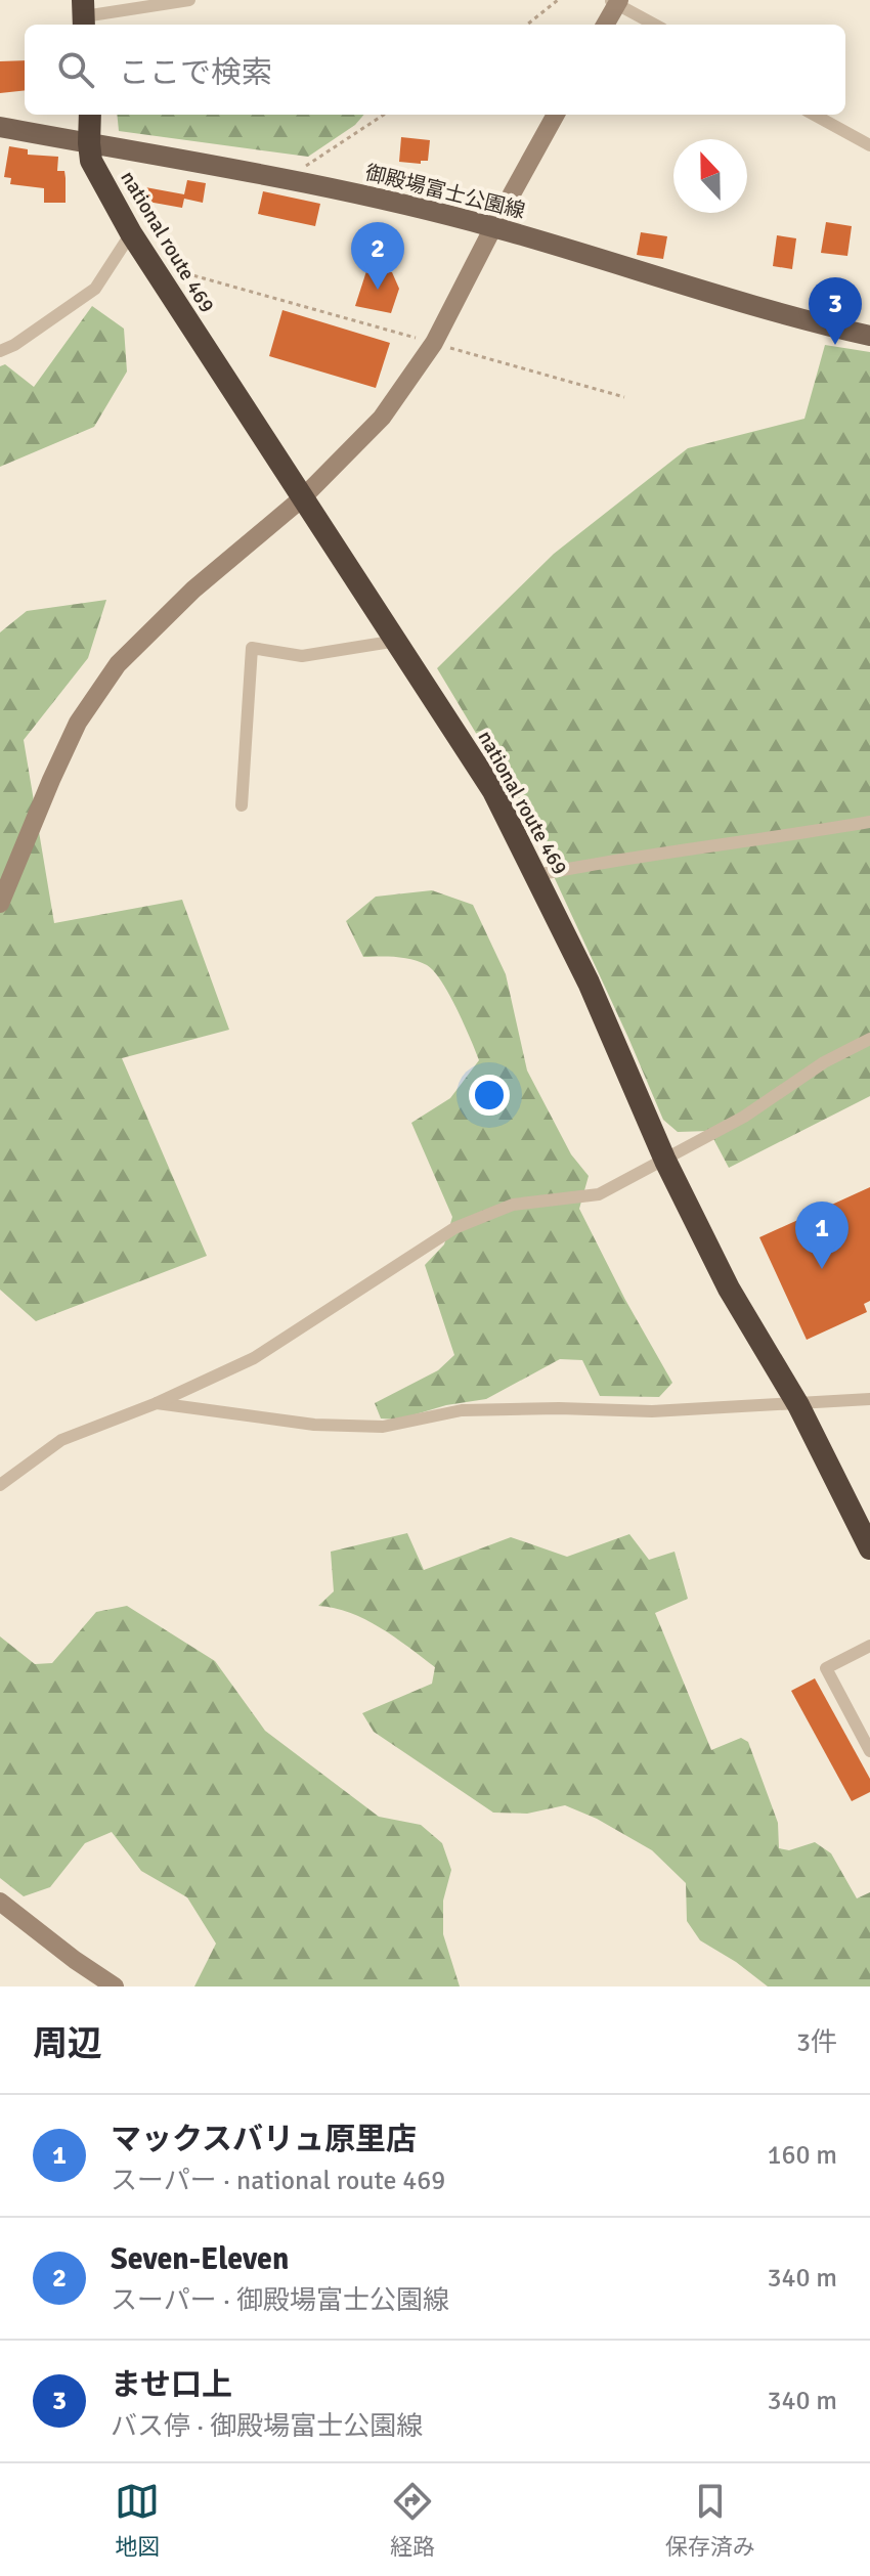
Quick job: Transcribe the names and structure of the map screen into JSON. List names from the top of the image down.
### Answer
{
  "streets": {
    "highway": ["national route 469"],
    "main road": ["御殿場富士公園線"]
  },
  "crossings": [
    ["御殿場富士公園線", "national route 469"]
  ],
  "north": "top",
  "page": {
    "search": "ここで検索",
    "pins": ["2", "3", "1"],
    "heading": ["周辺", "3件"],
    "list": [
      {
        "mark": "1",
        "name": "マックスバリュ原里店",
        "note": "スーパー · national route 469",
        "value": "160 m"
      },
      {
        "mark": "2",
        "name": "Seven-Eleven",
        "note": "スーパー · 御殿場富士公園線",
        "value": "340 m"
      },
      {
        "mark": "3",
        "name": "ませ口上",
        "note": "バス停 · 御殿場富士公園線",
        "value": "340 m"
      }
    ],
    "nav": ["地図", "経路", "保存済み"]
  }
}
